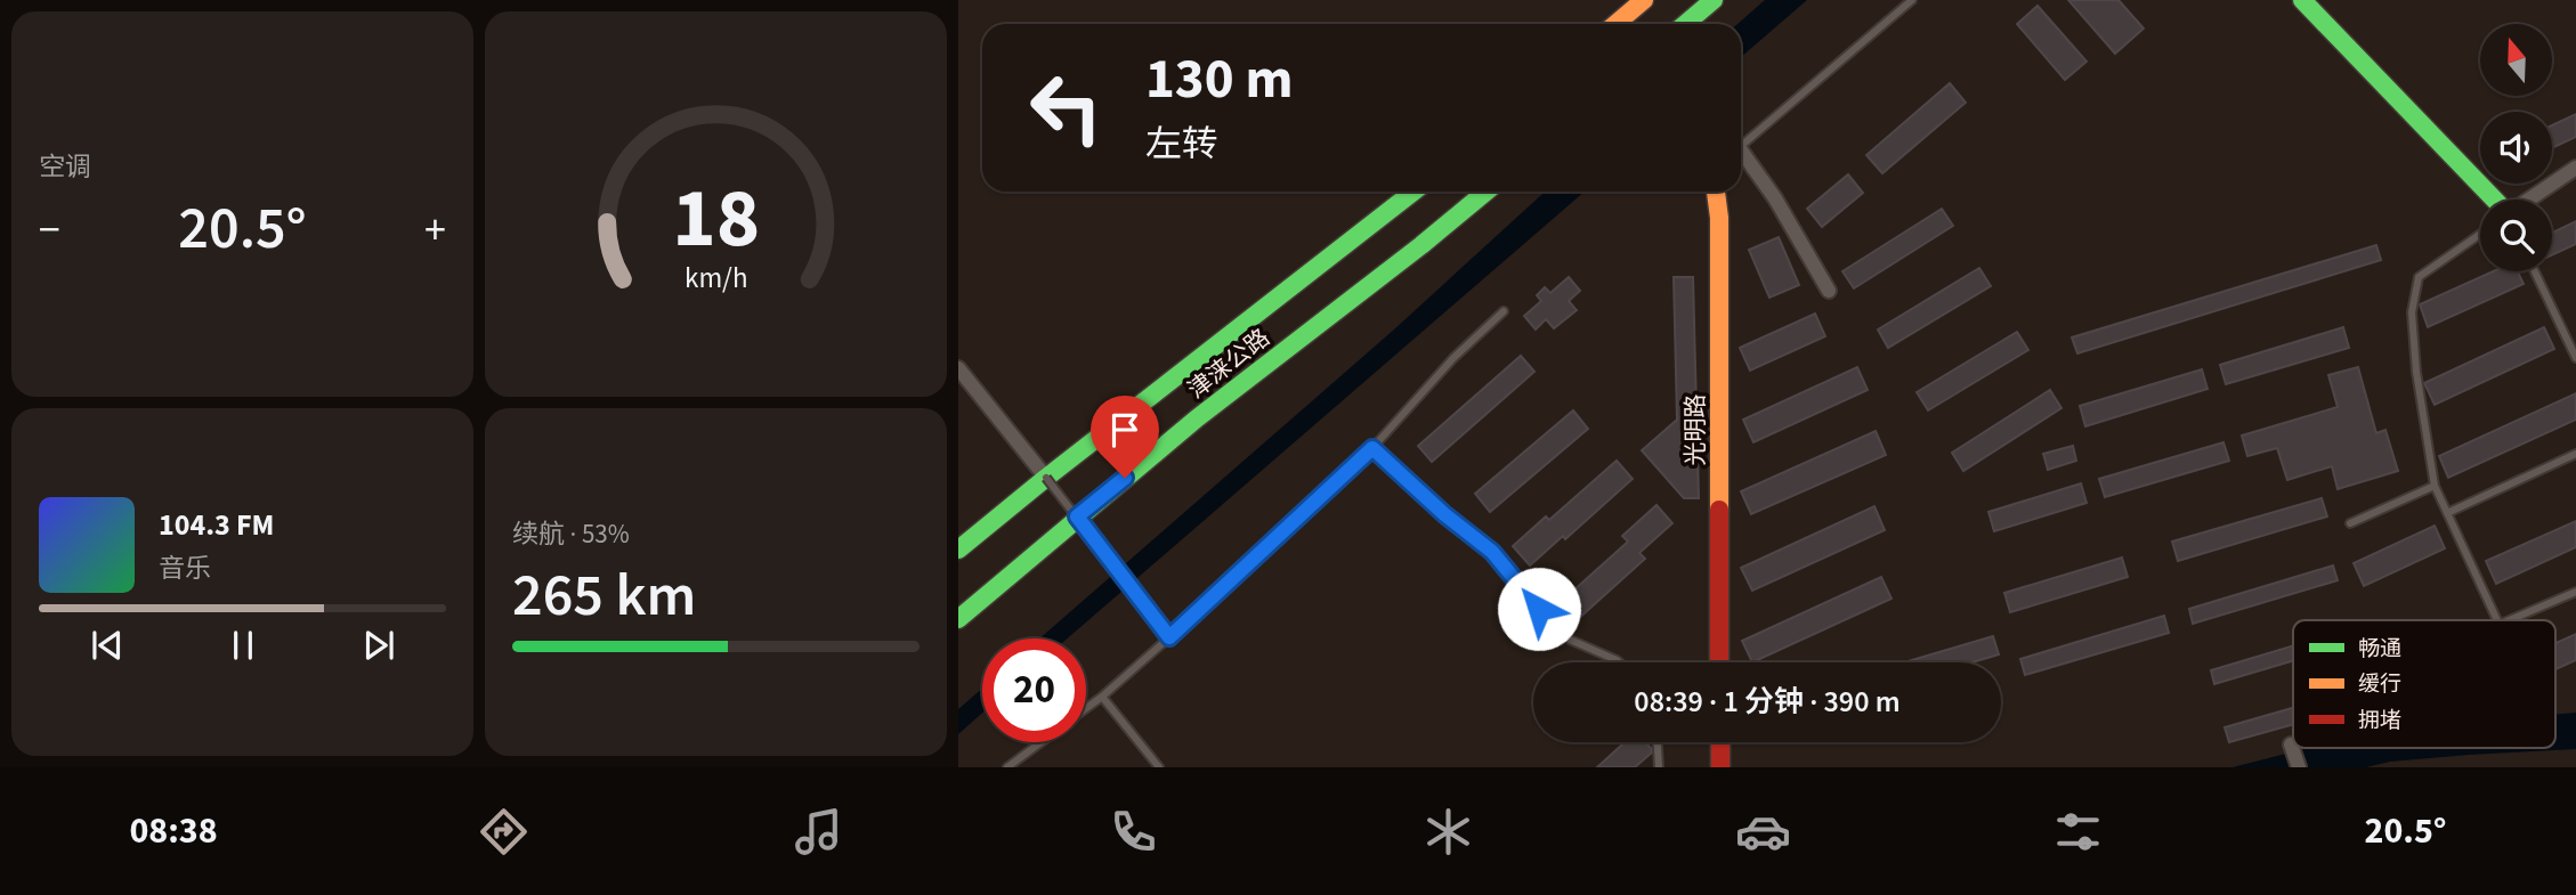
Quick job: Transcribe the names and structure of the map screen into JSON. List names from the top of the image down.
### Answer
{
  "streets": {
    "main road": ["津涞公路", "光明路"]
  },
  "legend": ["畅通", "缓行", "拥堵"],
  "north": "top",
  "page": {
    "tile": [
      "空调",
      ["续航 · 53%", "265 km"]
    ],
    "turn": ["130 m", "左转"],
    "heat": ["−", "20.5°", "+"],
    "song": ["104.3 FM", "音乐"],
    "limit": "20",
    "trip": "08:39 · 1 分钟 · 390 m",
    "tabs": ["08:38", "20.5°"],
    "gauge": ["18", "km/h"]
  }
}
